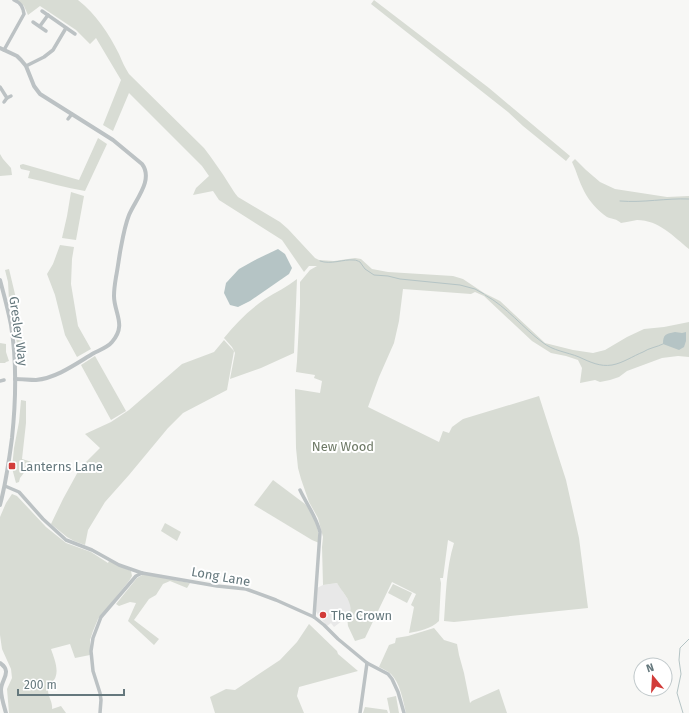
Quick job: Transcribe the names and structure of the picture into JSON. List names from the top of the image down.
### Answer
{
  "streets": {
    "street": ["Gresley Way", "Long Lane"]
  },
  "parks": ["New Wood"],
  "places": {
    "transit": ["Lanterns Lane"],
    "other": ["The Crown"]
  },
  "scale_bar": "200 m",
  "north": "top"
}
